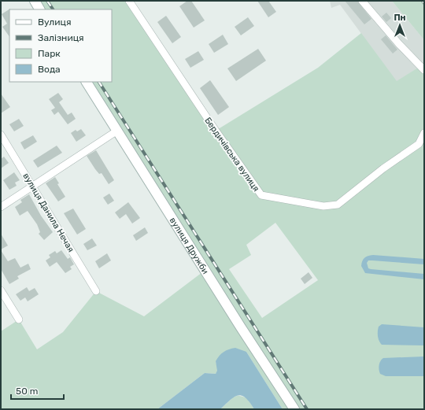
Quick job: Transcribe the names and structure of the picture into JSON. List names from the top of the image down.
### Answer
{
  "streets": {
    "street": ["Бердичівська вулиця", "вулиця Данила Нечая", "вулиця Дружби"]
  },
  "legend": [
    "Вулиця",
    "Залізниця",
    "Парк",
    "Вода"
  ],
  "scale_bar": "50 m",
  "north": "top"
}
